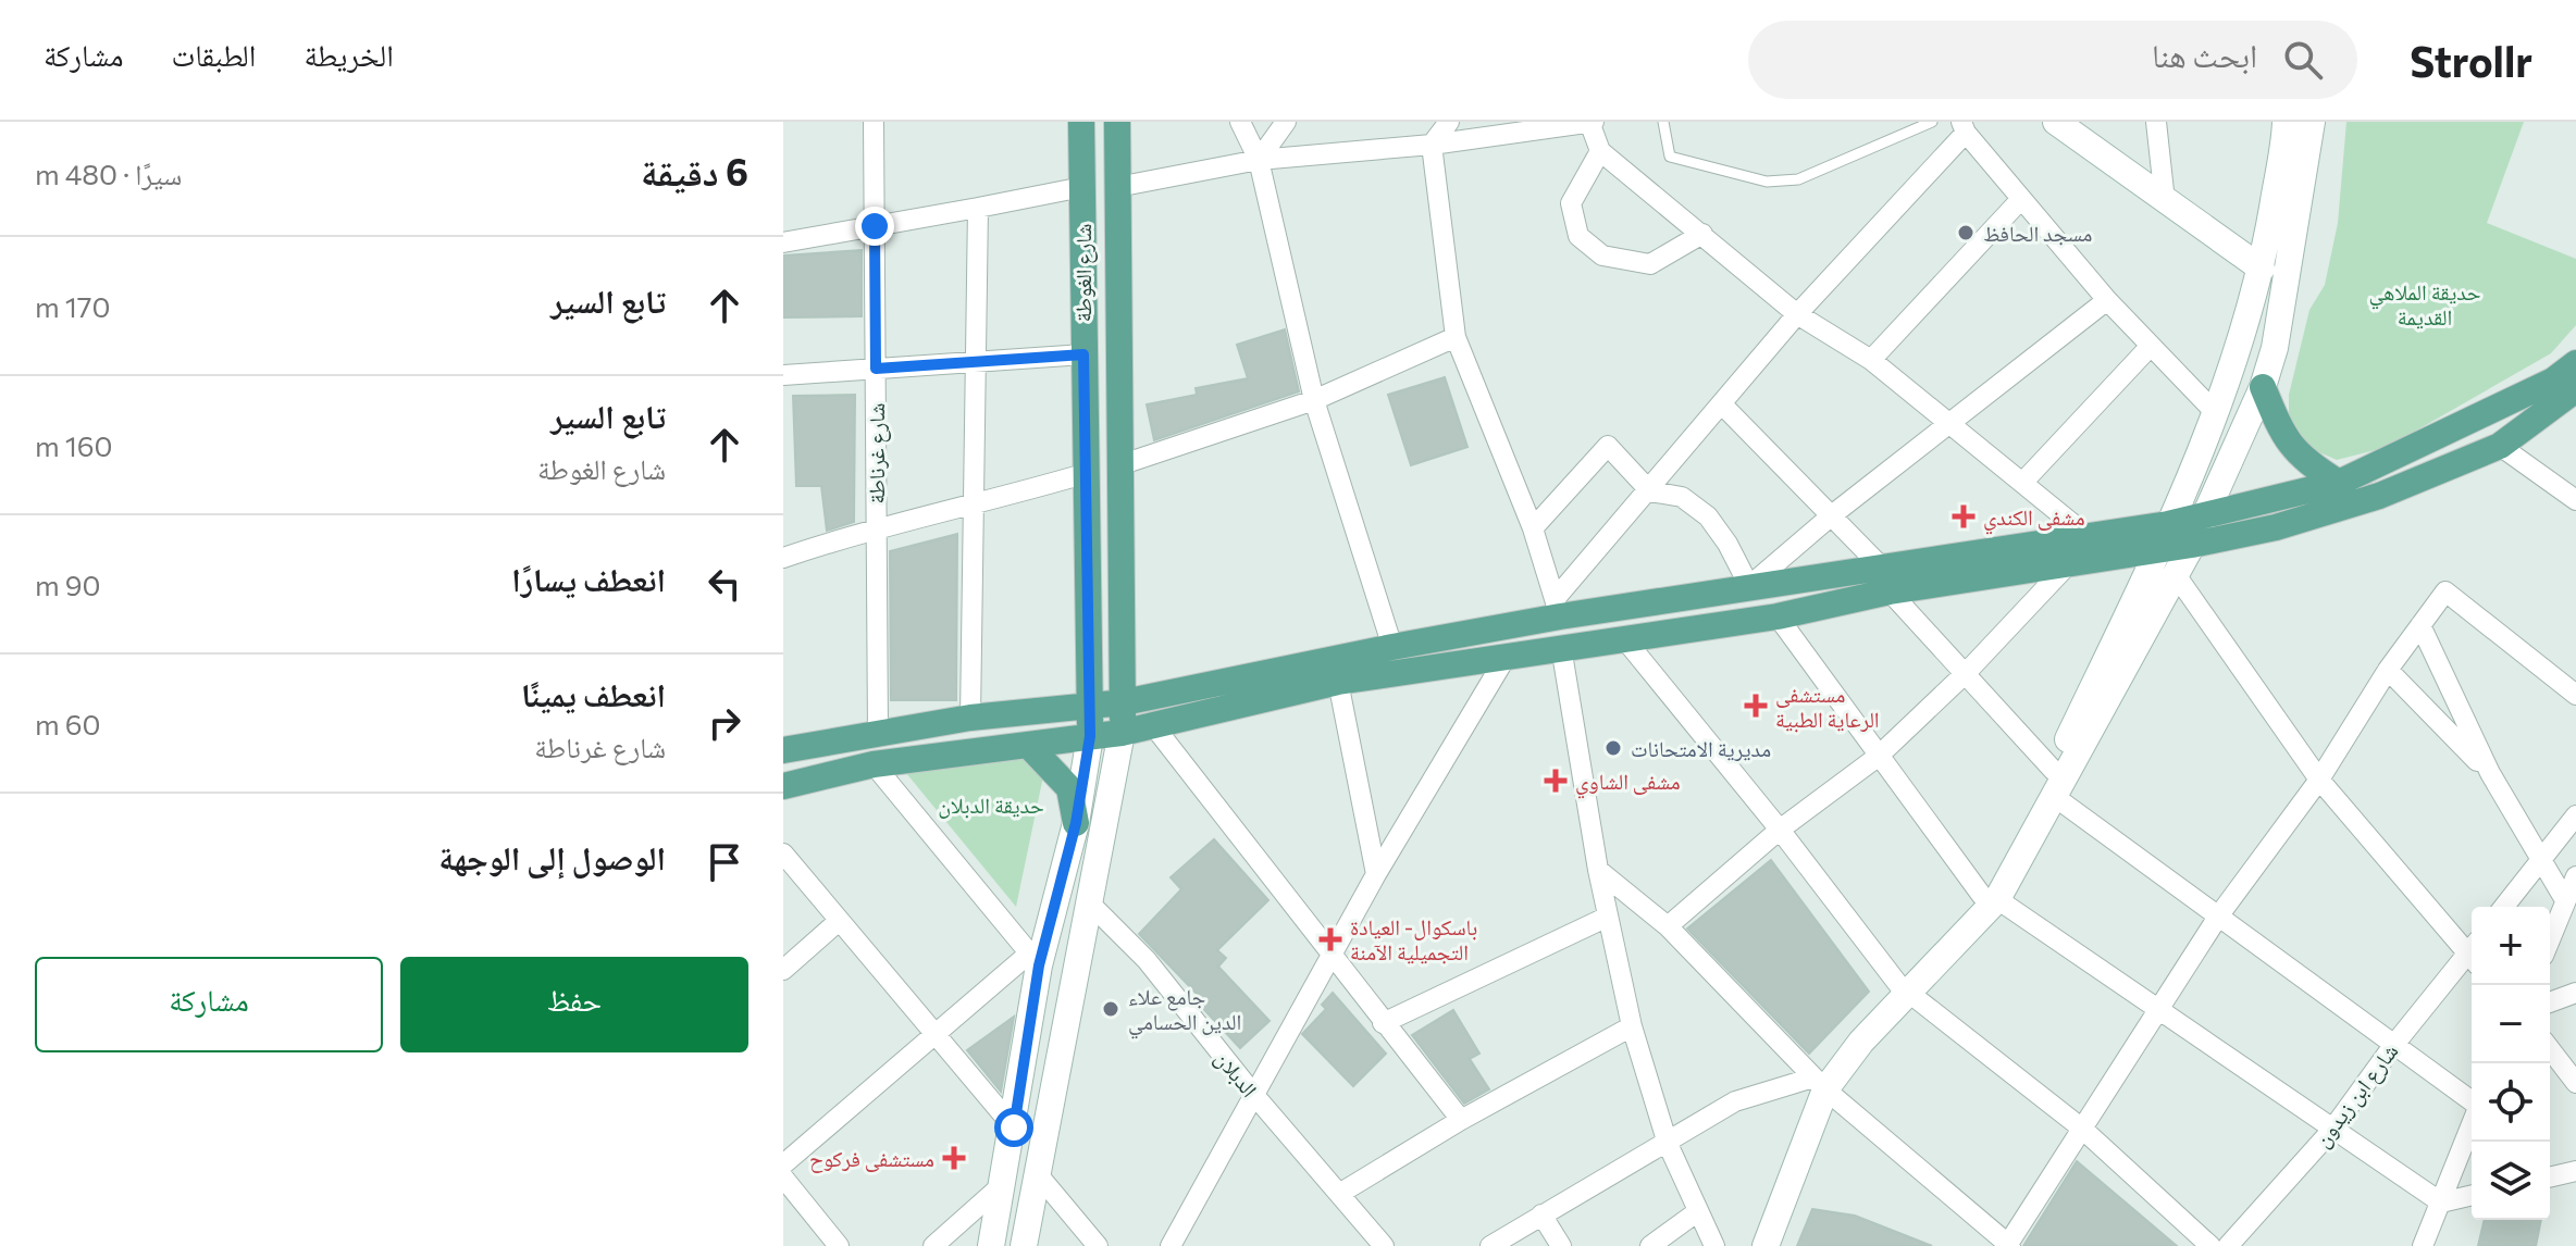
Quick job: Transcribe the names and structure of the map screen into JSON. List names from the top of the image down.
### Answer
{
  "streets": {
    "main road": ["شارع الغوطة"],
    "street": ["شارع غرناطة", "الدبلان", "شارع ابن زيدون"]
  },
  "parks": ["حديقة الملاهي القديمة", "حديقة الدبلان"],
  "places": {
    "other": ["مسجد الحافظ", "مديرية الامتحانات", "جامع علاء الدين الحسامي"],
    "health": [
      "مشفى الكندي",
      "مستشفى الرعاية الطبية",
      "مشفى الشاوي",
      "باسكوال- العيادة التجميلية الآمنة",
      "مستشفى فركوح"
    ]
  },
  "page": {
    "header": "Strollr",
    "search": "ابحث هنا",
    "nav": ["الخريطة", "الطبقات", "مشاركة"],
    "heading": ["6 دقيقة", "سيرًا · 480 m"],
    "list": [
      ["تابع السير", "170 m"],
      ["تابع السير", "شارع الغوطة", "160 m"],
      ["انعطف يسارًا", "90 m"],
      ["انعطف يمينًا", "شارع غرناطة", "60 m"],
      "الوصول إلى الوجهة"
    ],
    "map_buttons": ["+", "−"],
    "buttons": ["حفظ", "مشاركة"]
  }
}
